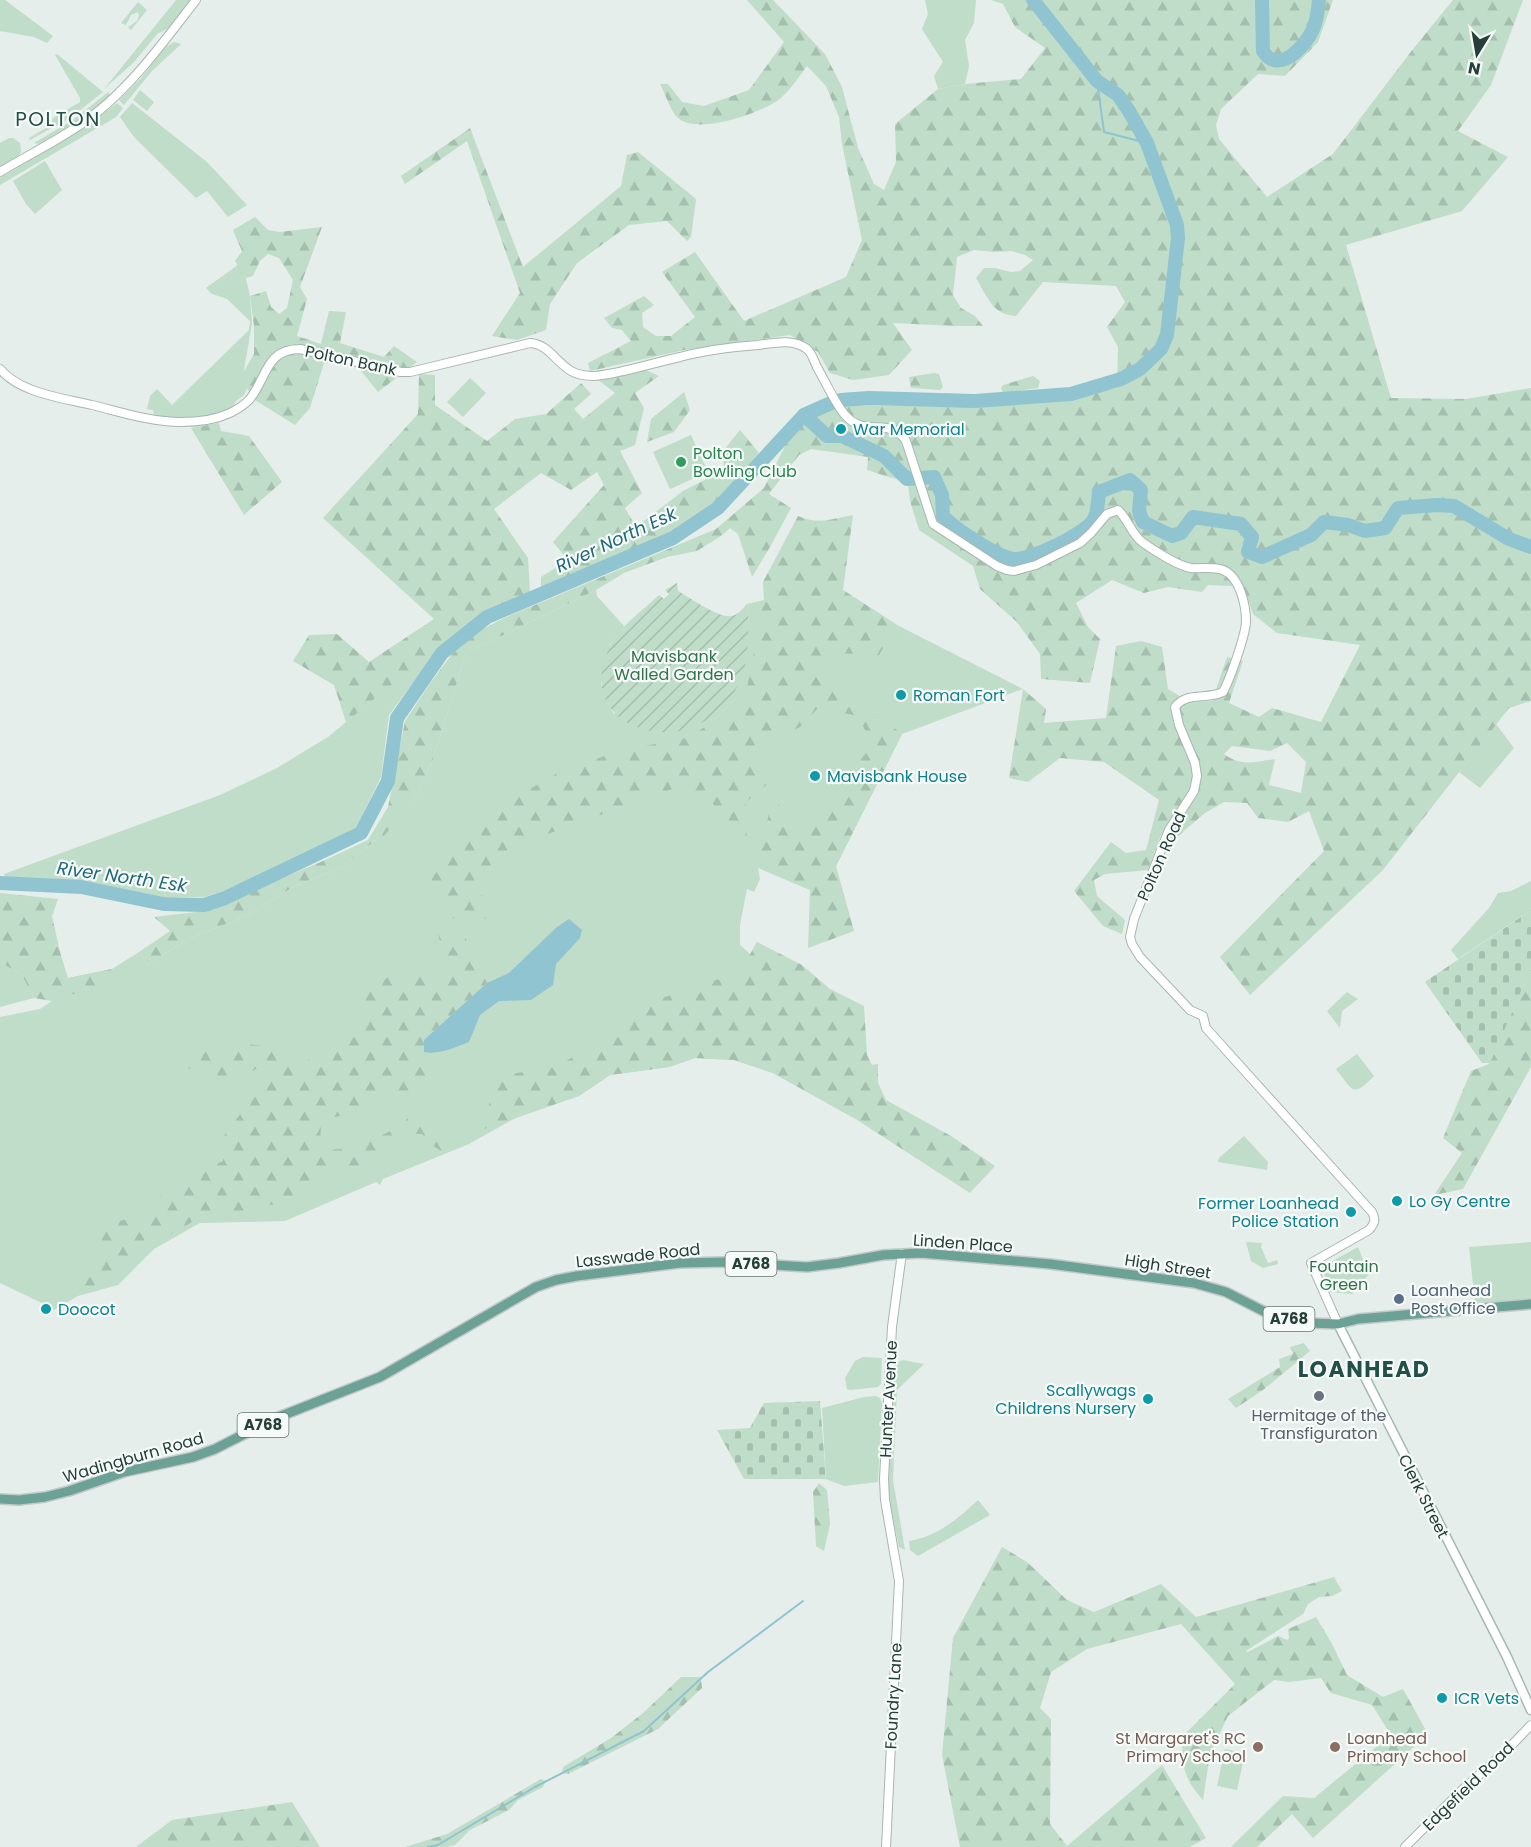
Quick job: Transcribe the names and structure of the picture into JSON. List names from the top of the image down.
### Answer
{
  "streets": {
    "main road": [
      "Linden Place",
      "Lasswade Road",
      "A768",
      "High Street",
      "Wadingburn Road",
      "Clerk Street"
    ],
    "street": [
      "Polton Bank",
      "Polton Road",
      "Hunter Avenue",
      "Foundry Lane",
      "Edgefield Road"
    ]
  },
  "crossings": [
    ["Polton Bank", "Polton Road"],
    ["Polton Road", "Clerk Street"],
    ["Linden Place", "Lasswade Road"],
    ["Linden Place", "High Street"],
    ["Linden Place", "Hunter Avenue"],
    ["Lasswade Road", "Hunter Avenue"],
    ["Lasswade Road", "Wadingburn Road"],
    ["A768", "High Street"],
    ["A768", "Clerk Street"],
    ["High Street", "Clerk Street"],
    ["Hunter Avenue", "Foundry Lane"]
  ],
  "districts": ["POLTON", "LOANHEAD"],
  "water": ["River North Esk"],
  "parks": ["Mavisbank Walled Garden", "Fountain Green"],
  "places": [
    "War Memorial",
    "Polton Bowling Club",
    "Roman Fort",
    "Mavisbank House",
    "Lo Gy Centre",
    "Former Loanhead Police Station",
    "Loanhead Post Office",
    "Doocot",
    "Hermitage of the Transfiguraton",
    "Scallywags Childrens Nursery",
    "ICR Vets",
    "St Margaret's RC Primary School",
    "Loanhead Primary School"
  ],
  "north": "bottom"
}
